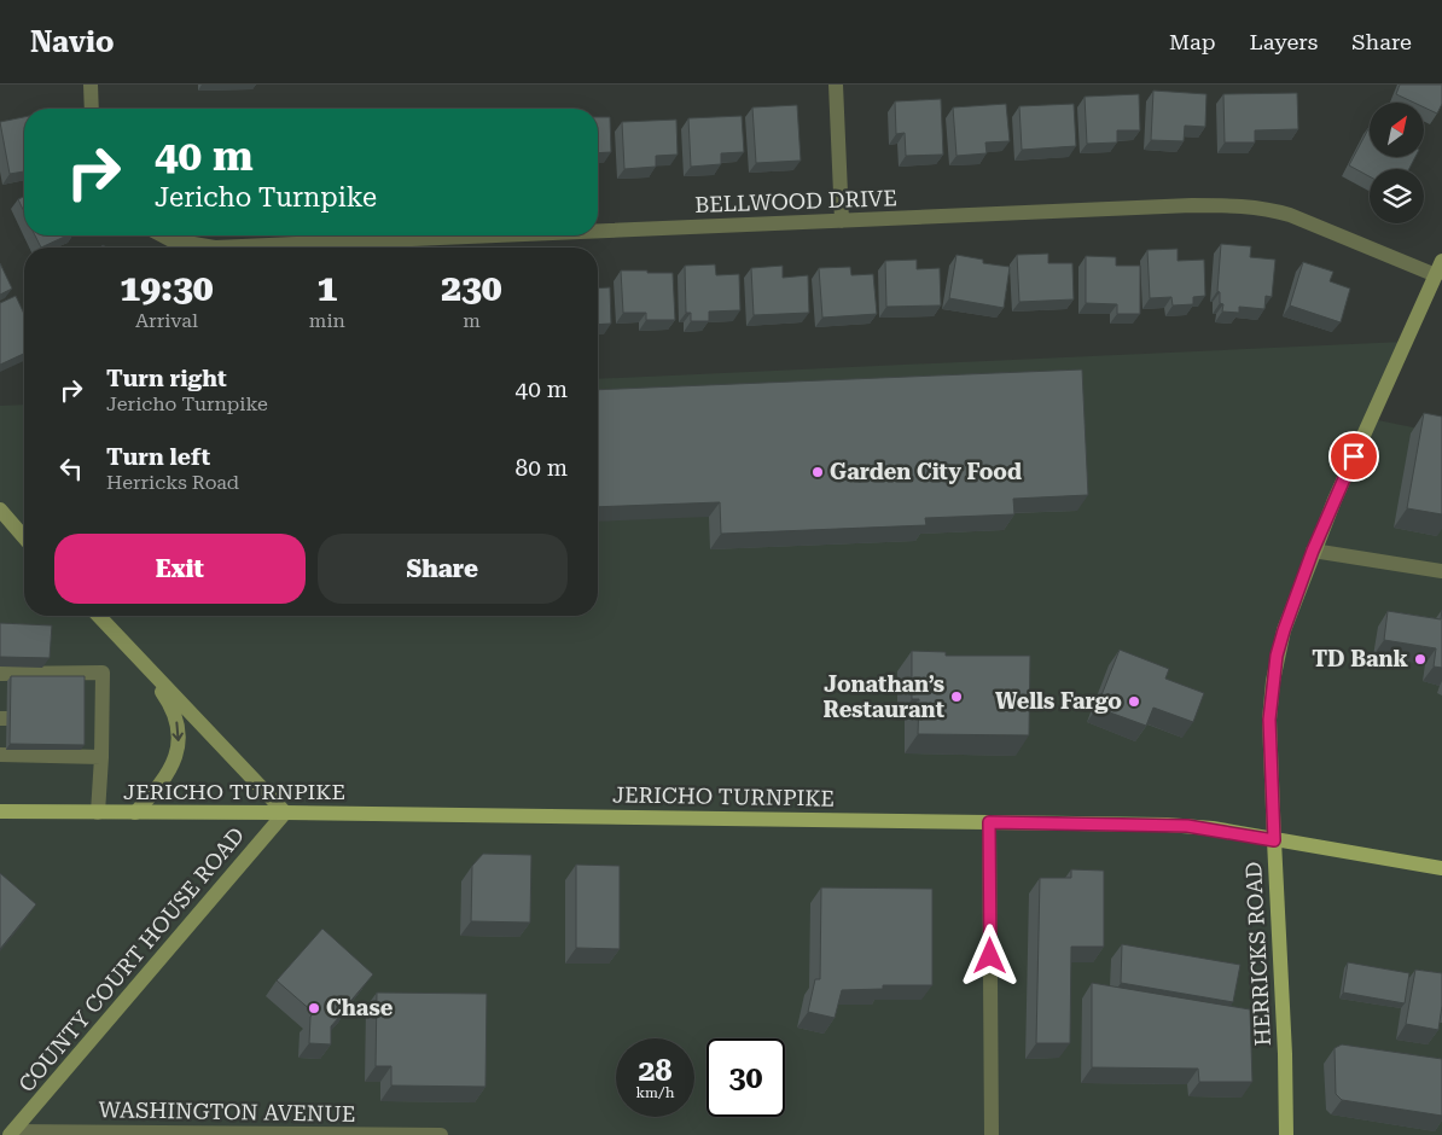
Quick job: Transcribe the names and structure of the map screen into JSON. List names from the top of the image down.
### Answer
{
  "streets": {
    "main road": ["JERICHO TURNPIKE", "HERRICKS ROAD", "COUNTY COURT HOUSE ROAD"],
    "street": ["BELLWOOD DRIVE", "WASHINGTON AVENUE"]
  },
  "crossings": [
    ["BELLWOOD DRIVE", "HERRICKS ROAD"],
    ["JERICHO TURNPIKE", "HERRICKS ROAD"],
    ["JERICHO TURNPIKE", "COUNTY COURT HOUSE ROAD"],
    ["COUNTY COURT HOUSE ROAD", "WASHINGTON AVENUE"]
  ],
  "places": [
    "Garden City Food",
    "TD Bank",
    "Jonathan’s Restaurant",
    "Wells Fargo",
    "Chase"
  ],
  "north": "top right",
  "page": {
    "header": "Navio",
    "nav": ["Map", "Layers", "Share"],
    "turn": ["40 m", "Jericho Turnpike"],
    "eta": [
      "19:30",
      "Arrival",
      "1",
      "min",
      "230",
      "m"
    ],
    "list": [
      {
        "name": "Turn right",
        "note": "Jericho Turnpike",
        "value": "40 m"
      },
      {
        "name": "Turn left",
        "note": "Herricks Road",
        "value": "80 m"
      }
    ],
    "buttons": ["Exit", "Share"],
    "speed": "28 km/h",
    "limit": "30"
  }
}
